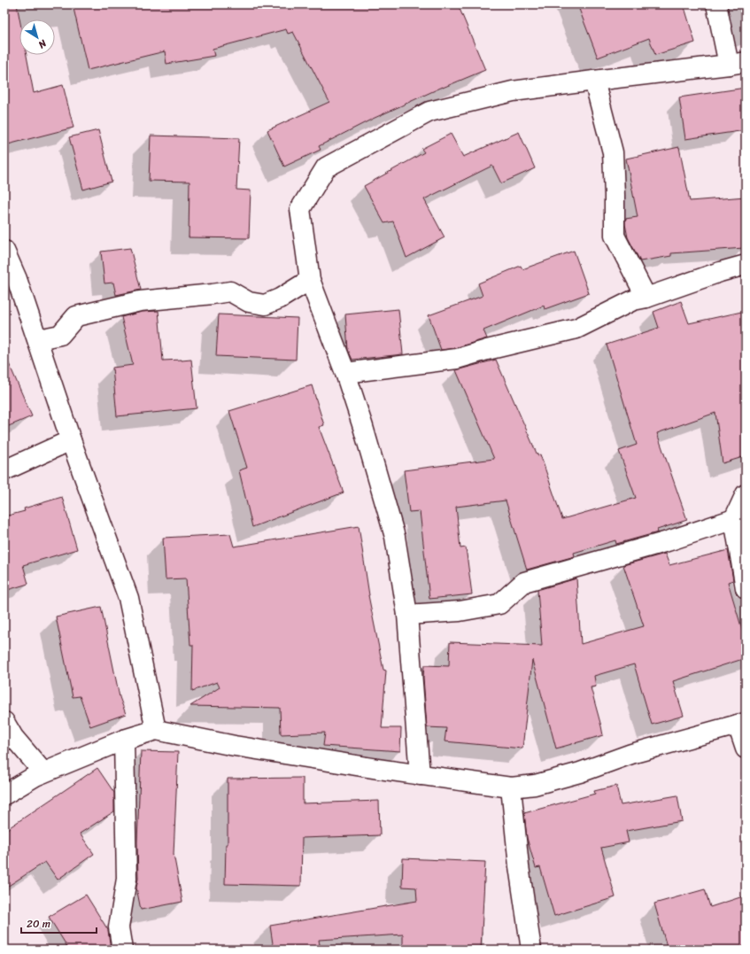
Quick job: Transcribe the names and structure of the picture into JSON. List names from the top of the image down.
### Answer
{
  "scale_bar": "20 m",
  "north": "bottom right"
}
